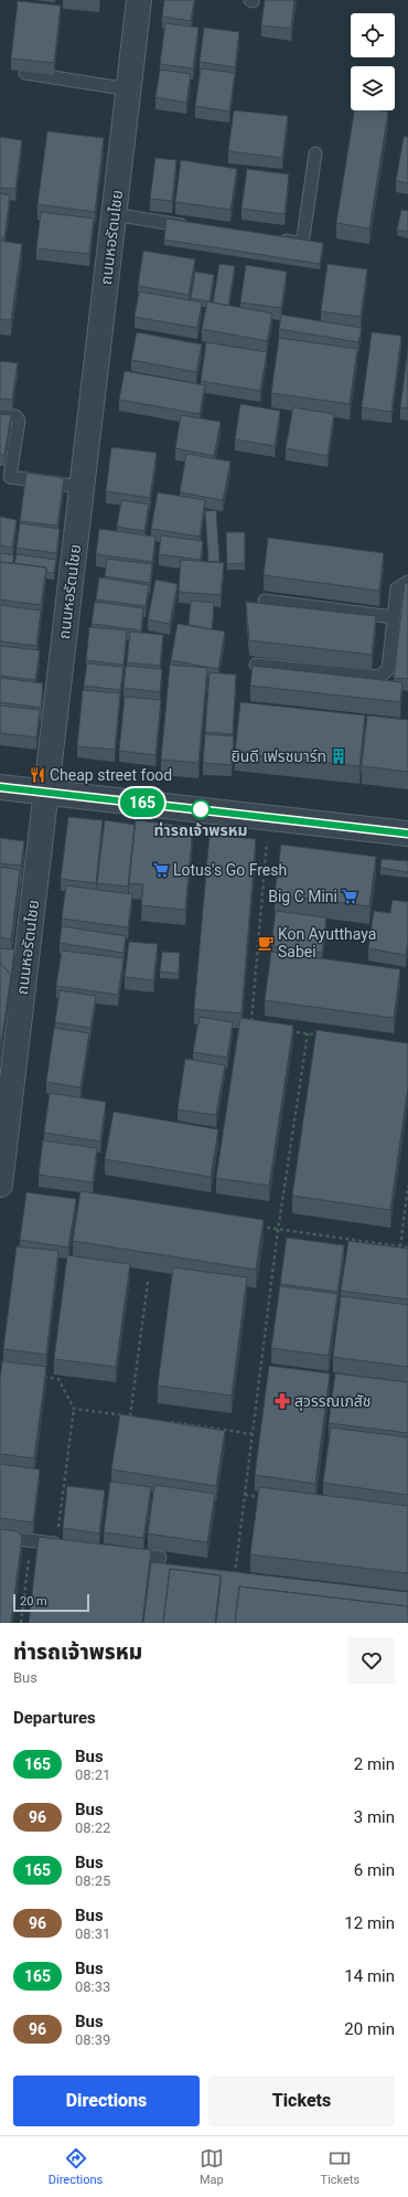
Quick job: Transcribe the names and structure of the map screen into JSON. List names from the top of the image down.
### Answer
{
  "streets": {
    "street": ["ถนนหอรัตนไชย"]
  },
  "places": {
    "building": ["ยินดี เฟรชมาร์ท"],
    "restaurant": ["Cheap street food"],
    "other": ["ท่ารถเจ้าพรหม"],
    "supermarket": ["Lotus's Go Fresh", "Big C Mini"],
    "cafe": ["Kon Ayutthaya Sabei"],
    "pharmacy": ["สุวรรณเภสัช"]
  },
  "lines": ["bus line 165"],
  "scale_bar": "20 m",
  "page": {
    "on_map": "165",
    "scale": "20 m",
    "heading": [
      ["ท่ารถเจ้าพรหม", "Bus"],
      "Departures"
    ],
    "list": [
      {
        "mark": "165",
        "name": "Bus",
        "note": "08:21",
        "value": "2 min"
      },
      {
        "mark": "96",
        "name": "Bus",
        "note": "08:22",
        "value": "3 min"
      },
      {
        "mark": "165",
        "name": "Bus",
        "note": "08:25",
        "value": "6 min"
      },
      {
        "mark": "96",
        "name": "Bus",
        "note": "08:31",
        "value": "12 min"
      },
      {
        "mark": "165",
        "name": "Bus",
        "note": "08:33",
        "value": "14 min"
      },
      {
        "mark": "96",
        "name": "Bus",
        "note": "08:39",
        "value": "20 min"
      }
    ],
    "buttons": ["Directions", "Tickets"],
    "tabs": ["Directions", "Map", "Tickets"]
  }
}
